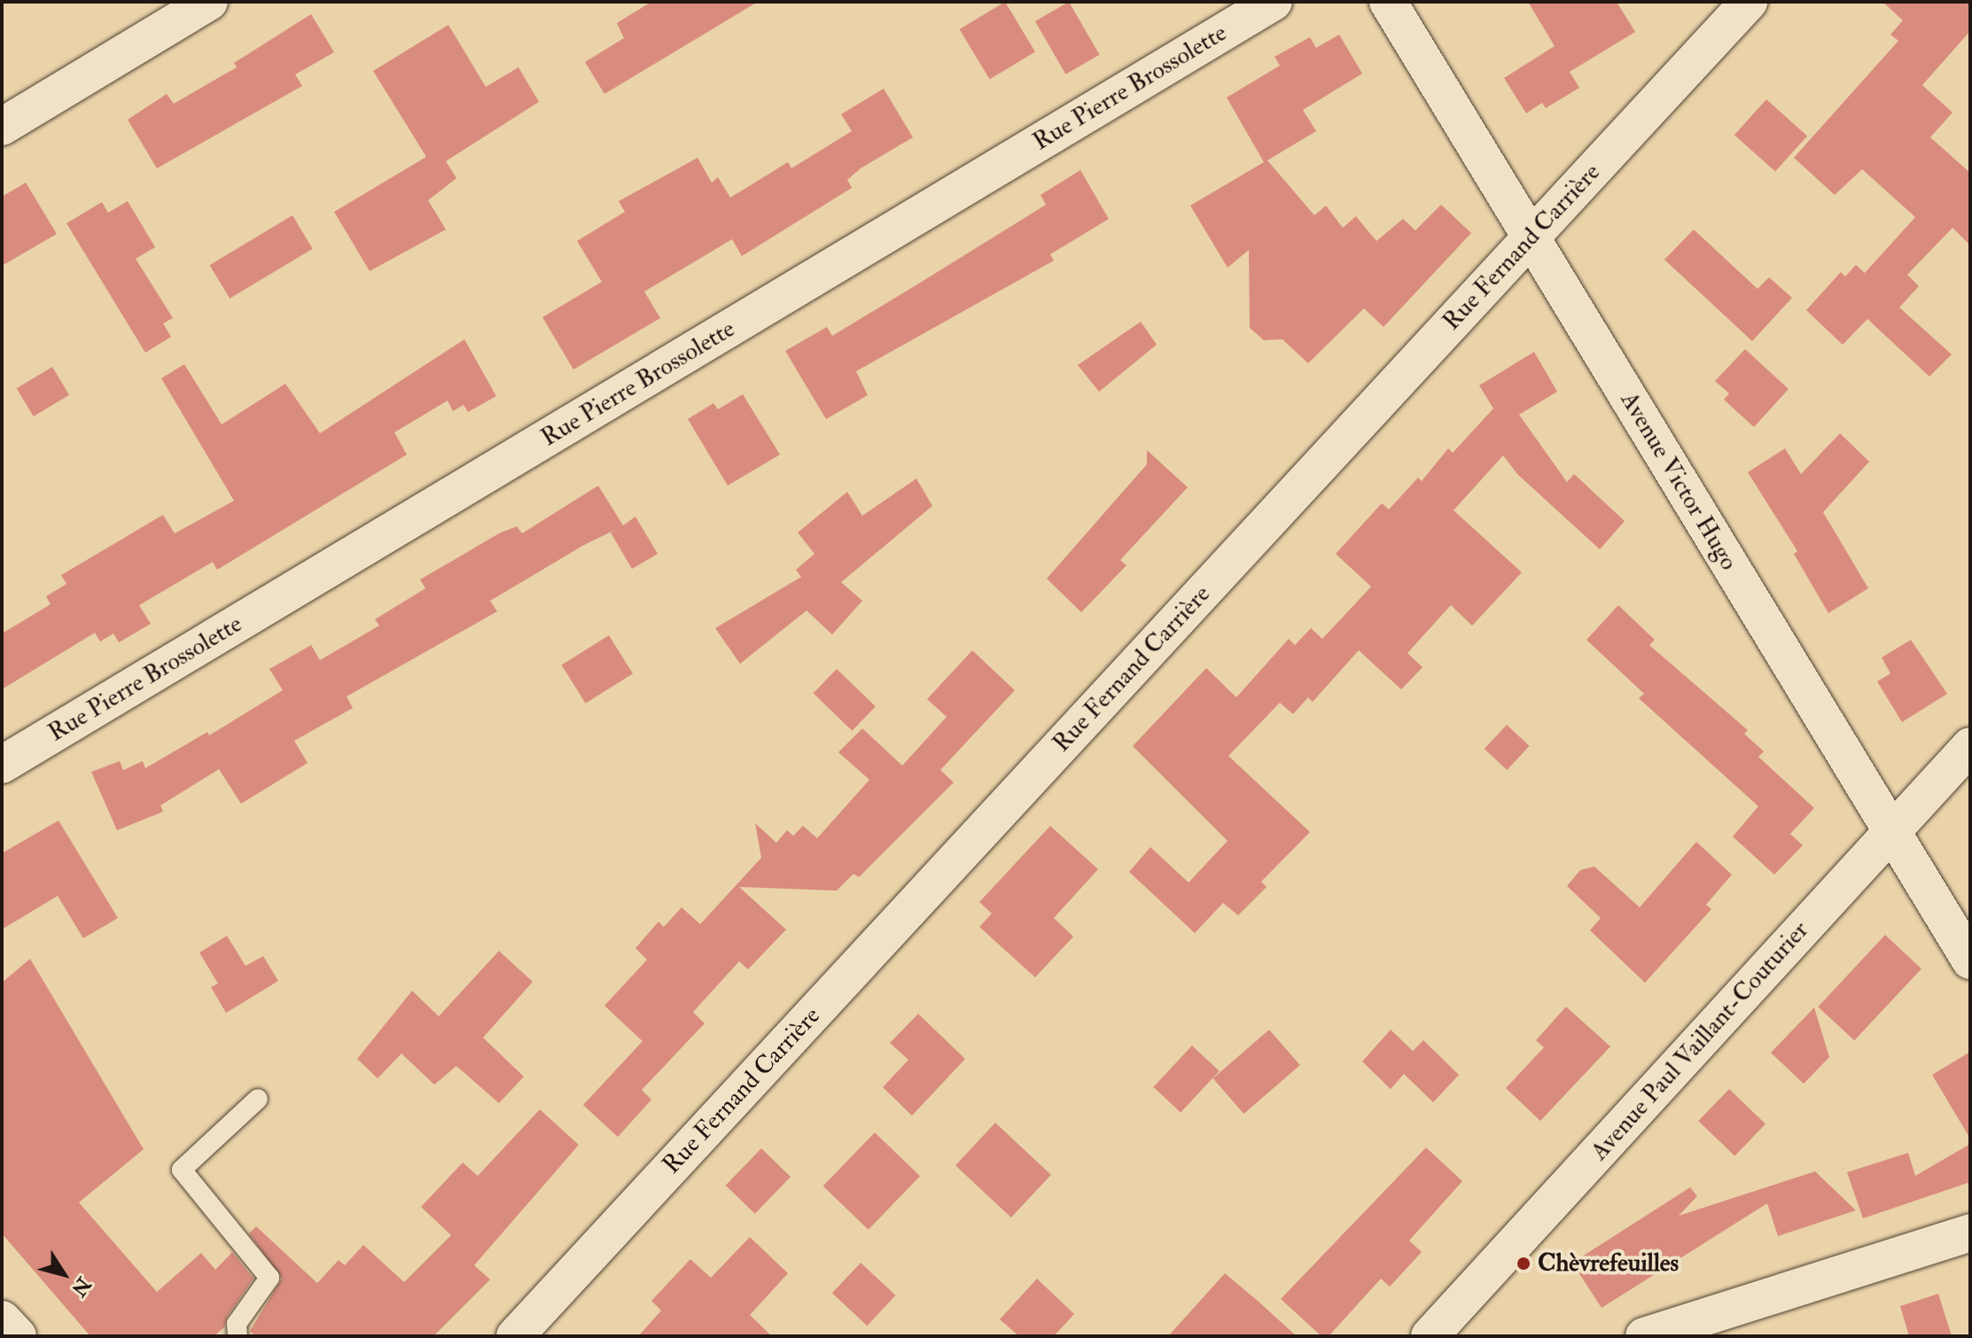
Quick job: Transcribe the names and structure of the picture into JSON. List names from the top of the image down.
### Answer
{
  "streets": {
    "street": [
      "Rue Pierre Brossolette",
      "Rue Fernand Carrière",
      "Avenue Victor Hugo",
      "Avenue Paul Vaillant-Couturier"
    ]
  },
  "crossings": [
    ["Rue Fernand Carrière", "Avenue Victor Hugo"],
    ["Avenue Victor Hugo", "Avenue Paul Vaillant-Couturier"]
  ],
  "places": ["Chèvrefeuilles"],
  "north": "bottom right"
}
